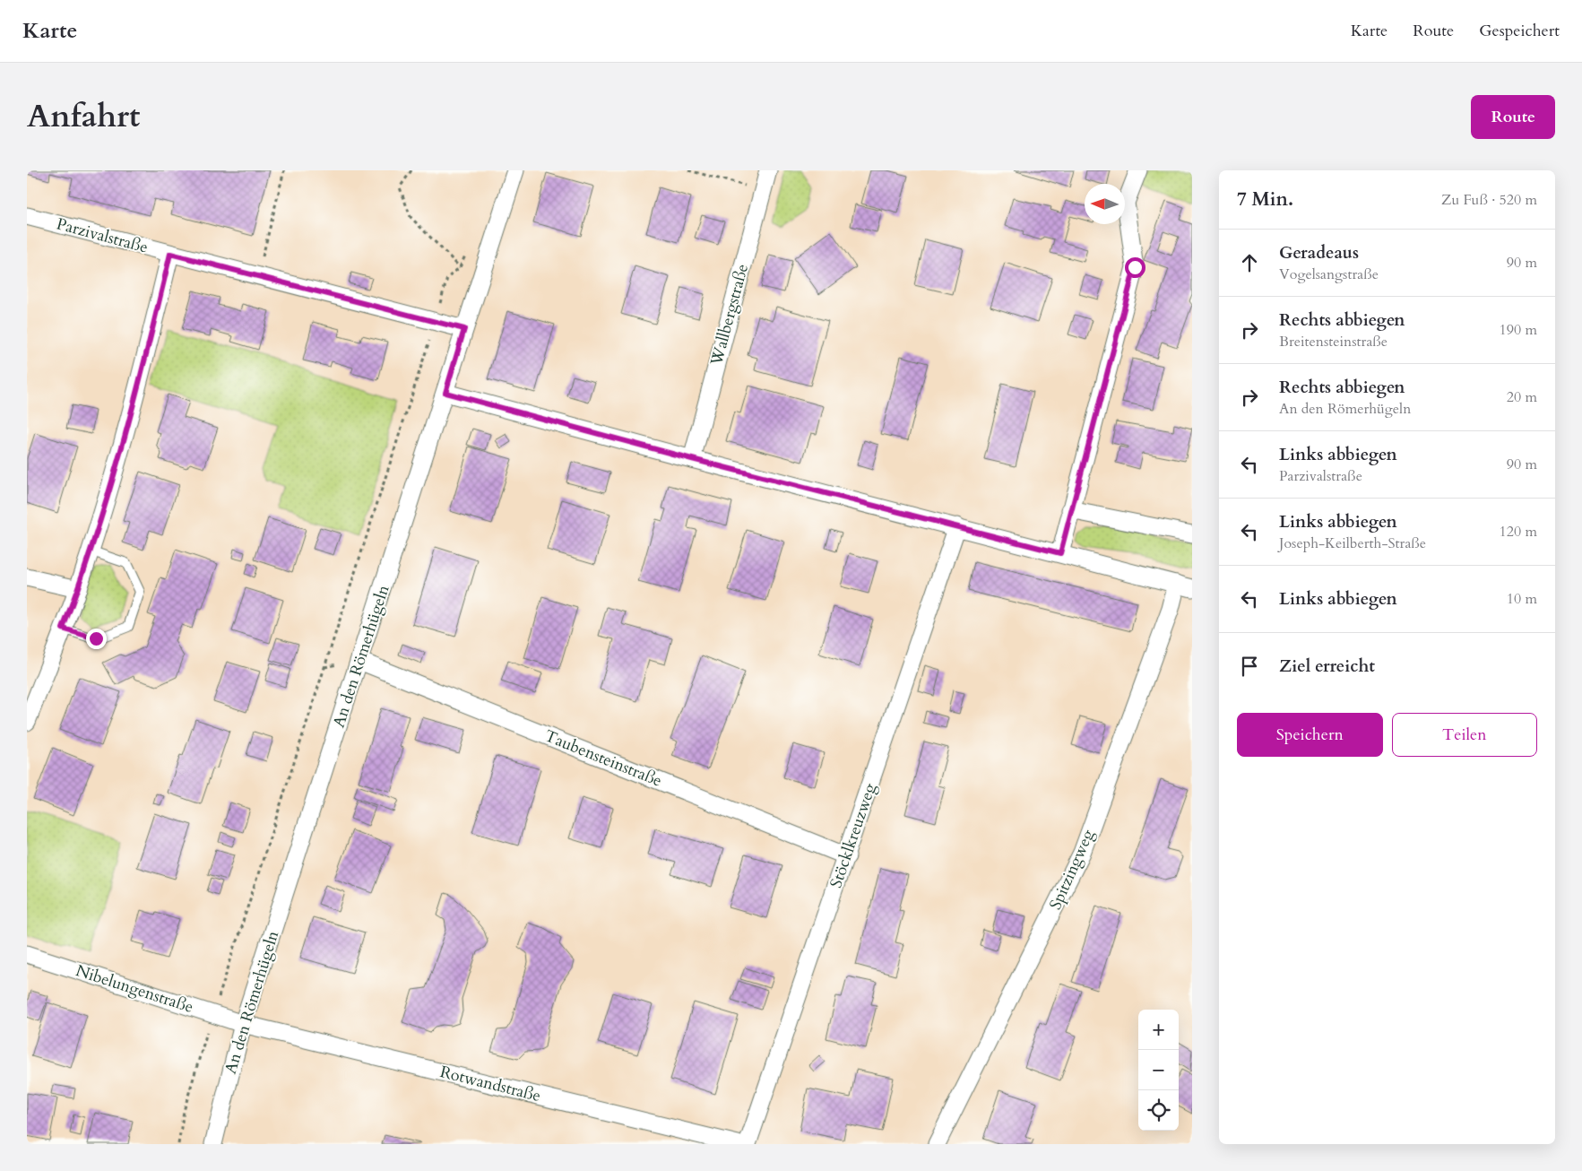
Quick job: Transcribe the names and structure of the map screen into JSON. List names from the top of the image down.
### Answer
{
  "streets": {
    "street": [
      "Parzivalstraße",
      "Wallbergstraße",
      "An den Römerhügeln",
      "Taubensteinstraße",
      "Stöcklkreuzweg",
      "Spitzingweg",
      "Nibelungenstraße",
      "Rotwandstraße"
    ]
  },
  "crossings": [
    ["Parzivalstraße", "An den Römerhügeln"],
    ["An den Römerhügeln", "Taubensteinstraße"],
    ["An den Römerhügeln", "Nibelungenstraße"],
    ["An den Römerhügeln", "Rotwandstraße"],
    ["Taubensteinstraße", "Stöcklkreuzweg"],
    ["Nibelungenstraße", "Rotwandstraße"]
  ],
  "north": "left",
  "page": {
    "header": "Karte",
    "nav": ["Karte", "Route", "Gespeichert"],
    "title": "Anfahrt",
    "buttons": [
      "Route",
      ["Speichern", "Teilen"]
    ],
    "heading": ["7 Min.", "Zu Fuß · 520 m"],
    "list": [
      ["Geradeaus", "Vogelsangstraße", "90 m"],
      ["Rechts abbiegen", "Breitensteinstraße", "190 m"],
      ["Rechts abbiegen", "An den Römerhügeln", "20 m"],
      ["Links abbiegen", "Parzivalstraße", "90 m"],
      ["Links abbiegen", "Joseph-Keilberth-Straße", "120 m"],
      ["Links abbiegen", "10 m"],
      "Ziel erreicht"
    ],
    "map_buttons": ["+", "−"]
  }
}
